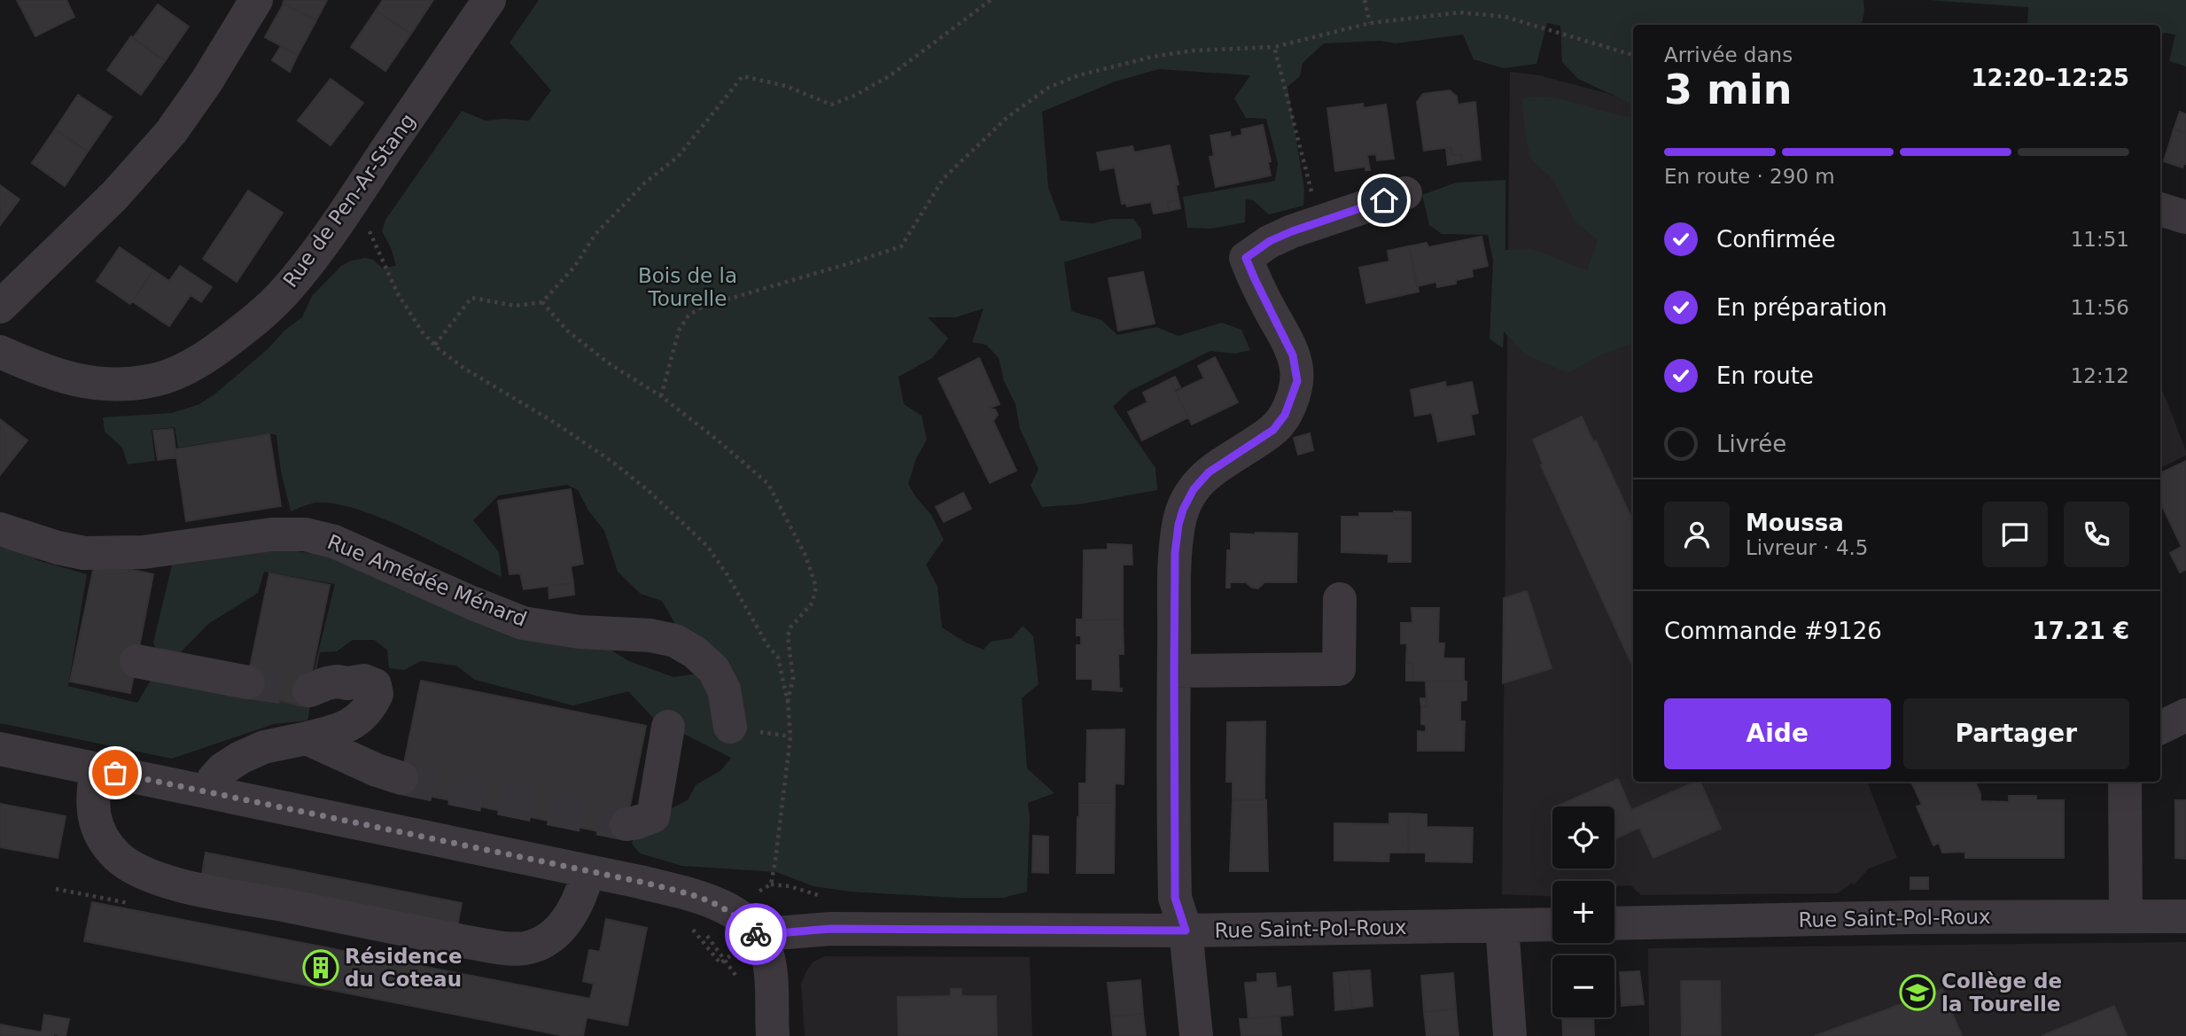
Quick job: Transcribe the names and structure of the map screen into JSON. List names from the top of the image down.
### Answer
{
  "streets": {
    "street": ["Rue de Pen-Ar-Stang", "Rue Amédée Ménard", "Rue Saint-Pol-Roux"]
  },
  "parks": ["Bois de la Tourelle"],
  "places": {
    "building": ["Résidence du Coteau"],
    "school or university": ["Collège de la Tourelle"]
  },
  "page": {
    "heading": ["3 min", "Arrivée dans", "12:20–12:25"],
    "panel": [
      "Moussa",
      "Livreur · 4.5",
      "Commande #9126",
      "17.21 €"
    ],
    "bar": "En route · 290 m",
    "list": [
      ["Confirmée", "11:51"],
      ["En préparation", "11:56"],
      ["En route", "12:12"],
      "Livrée"
    ],
    "buttons": ["Aide", "Partager"],
    "map_buttons": ["+", "−"]
  }
}
